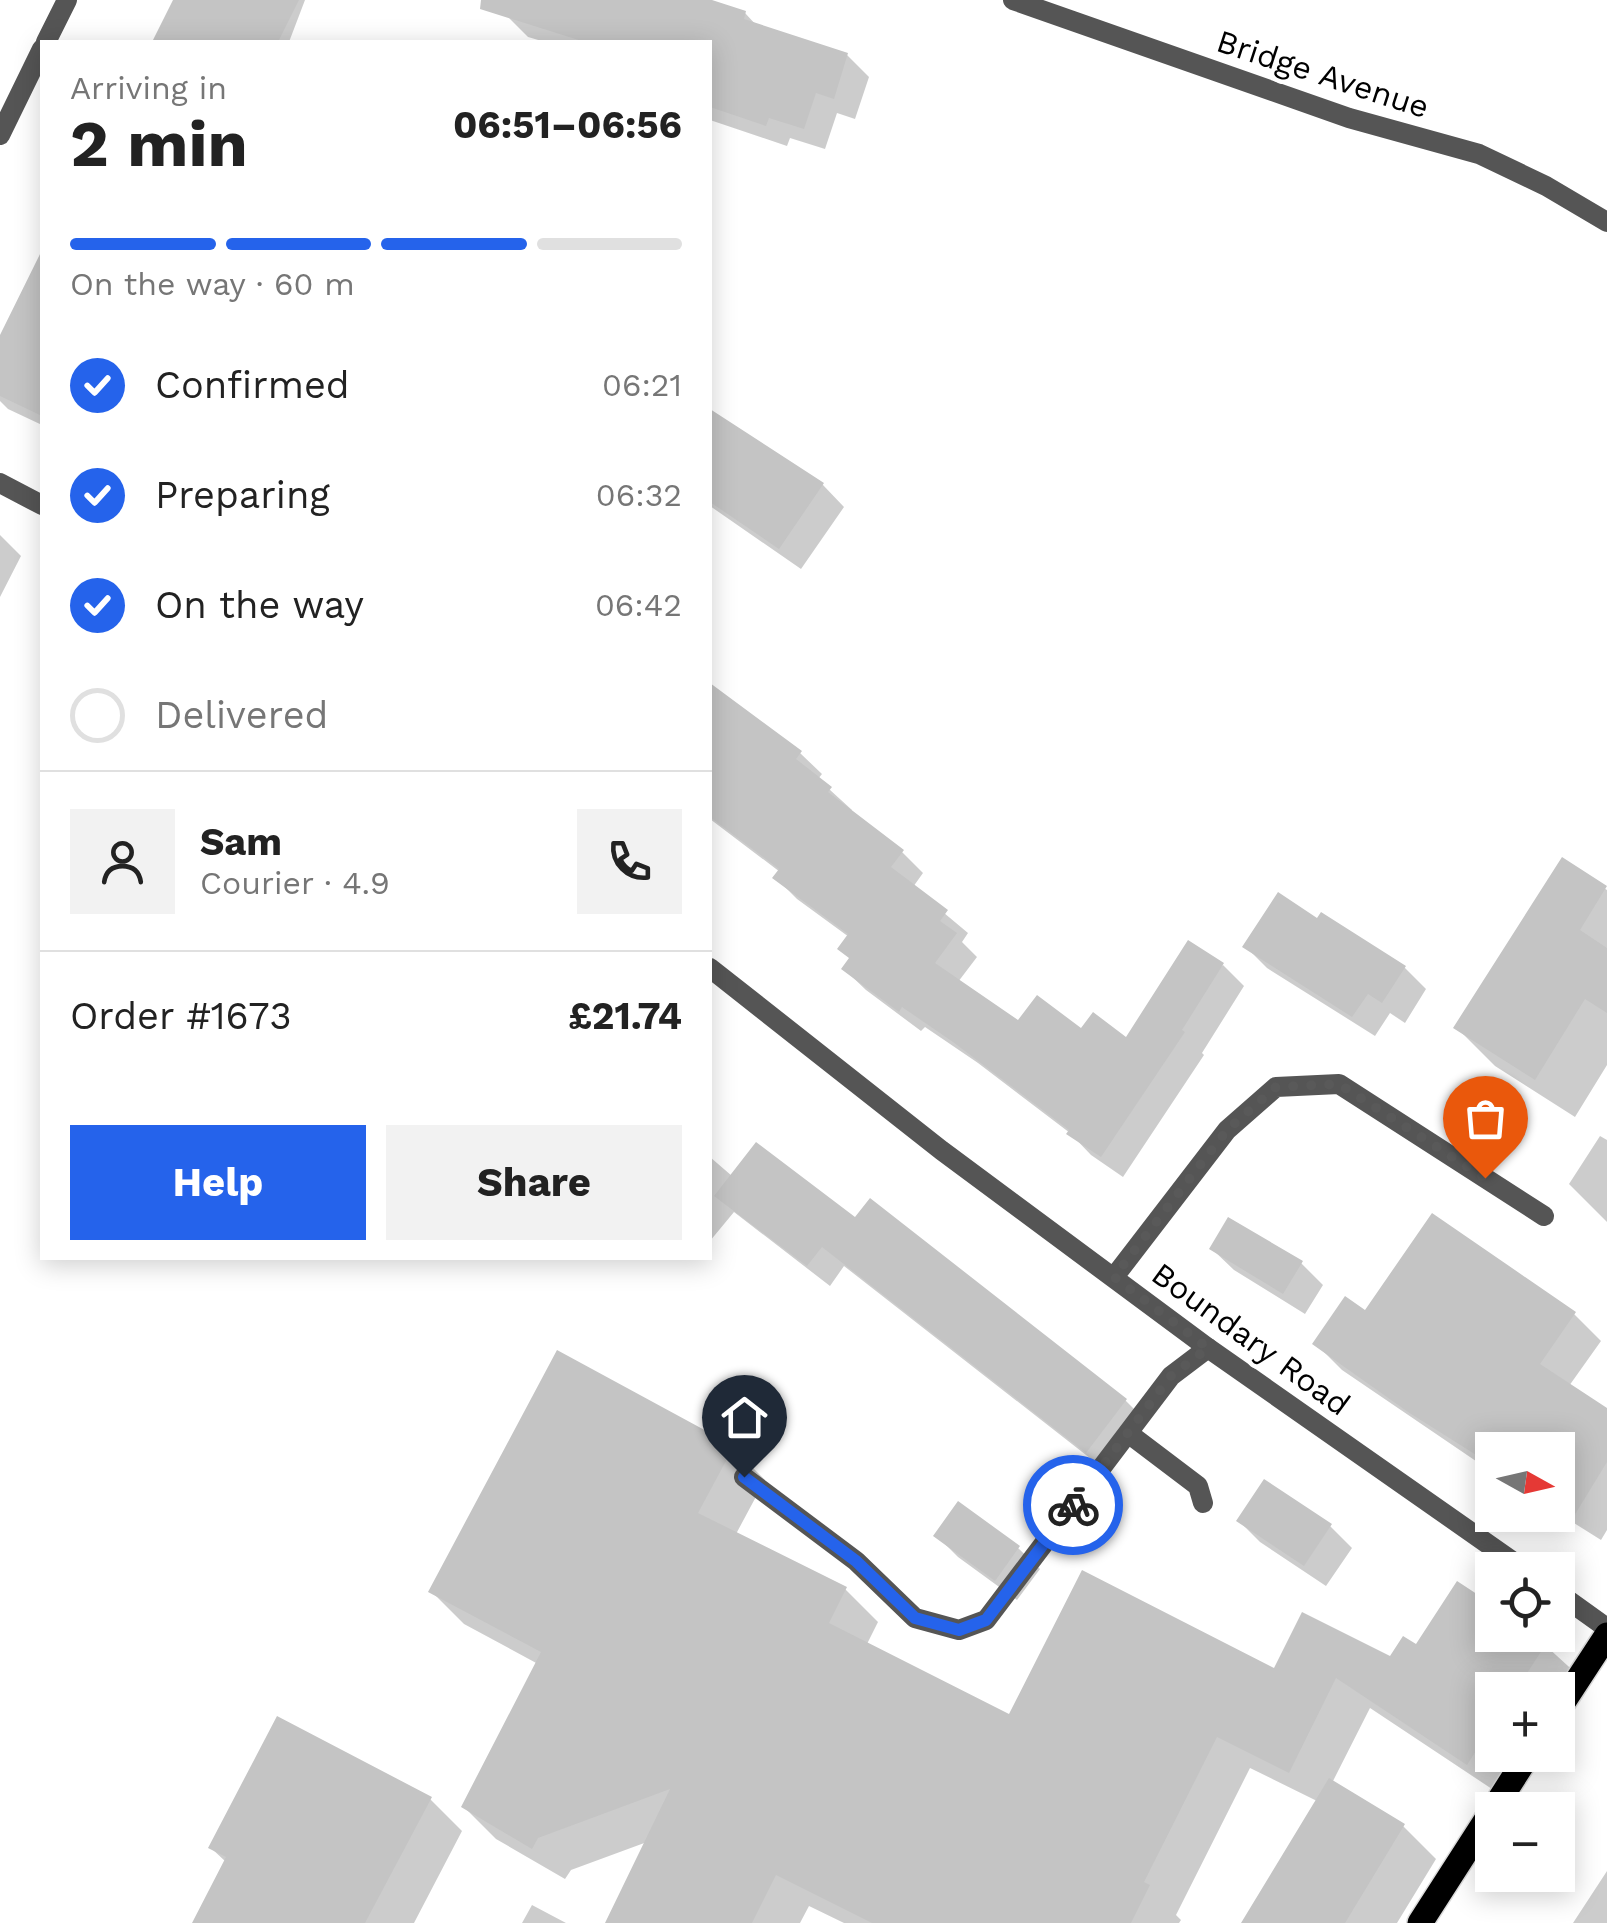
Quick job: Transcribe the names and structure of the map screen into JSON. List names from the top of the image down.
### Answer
{
  "streets": {
    "street": ["Bridge Avenue", "Boundary Road"]
  },
  "north": "right",
  "page": {
    "heading": ["2 min", "Arriving in", "06:51–06:56"],
    "panel": [
      "Sam",
      "Courier · 4.9",
      "Order #1673",
      "£21.74"
    ],
    "bar": "On the way · 60 m",
    "list": [
      ["Confirmed", "06:21"],
      ["Preparing", "06:32"],
      ["On the way", "06:42"],
      "Delivered"
    ],
    "buttons": ["Help", "Share"],
    "map_buttons": ["+", "−"]
  }
}
